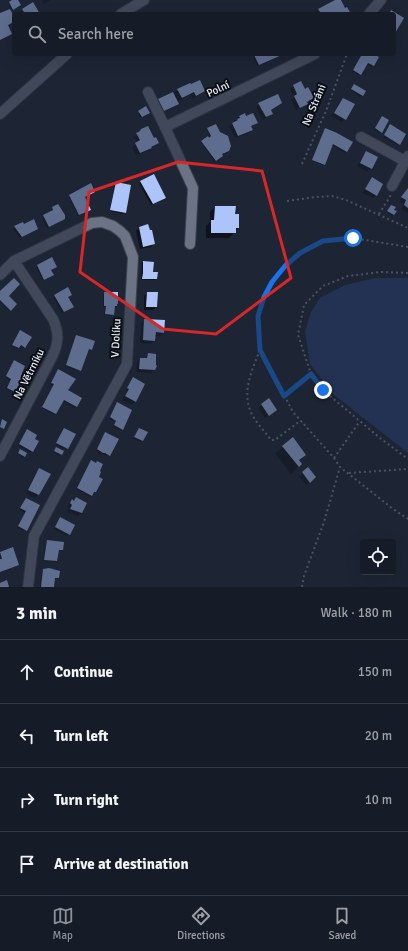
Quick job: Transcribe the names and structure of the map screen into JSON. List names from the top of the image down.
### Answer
{
  "streets": {
    "street": ["Polní", "V Dolíku", "Na Větrníku"],
    "path": ["Na Stráni"]
  },
  "crossings": [
    ["V Dolíku", "Na Větrníku"]
  ],
  "page": {
    "search": "Search here",
    "heading": ["3 min", "Walk · 180 m"],
    "list": [
      ["Continue", "150 m"],
      ["Turn left", "20 m"],
      ["Turn right", "10 m"],
      "Arrive at destination"
    ],
    "nav": ["Map", "Directions", "Saved"]
  }
}
